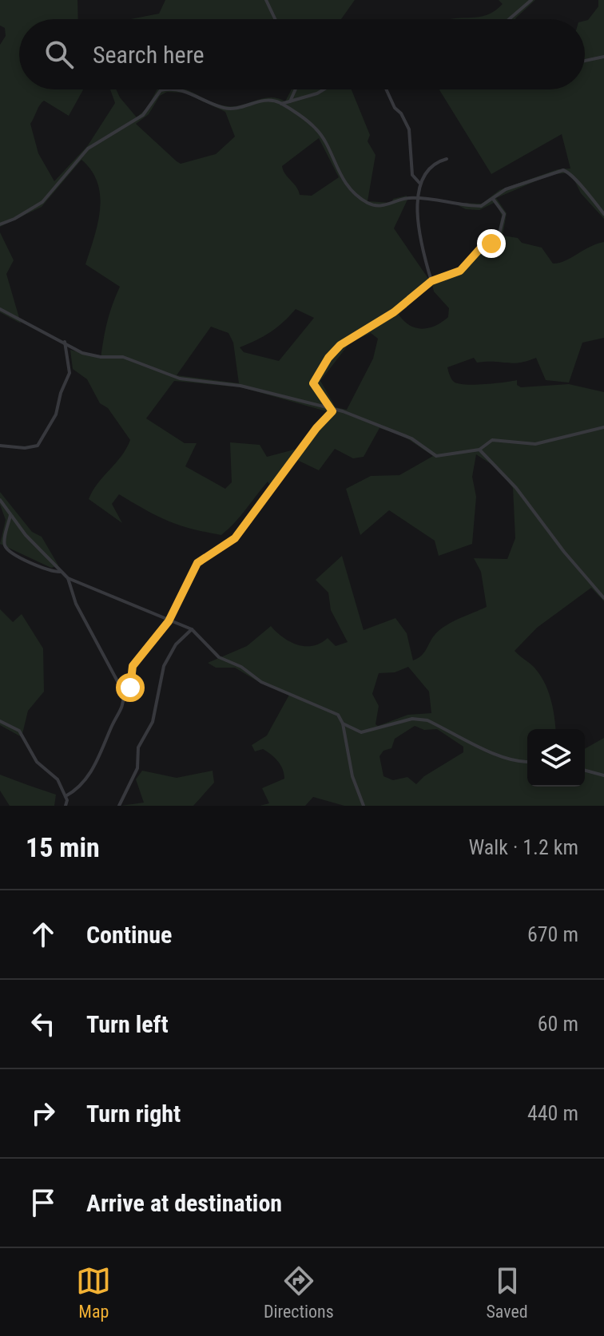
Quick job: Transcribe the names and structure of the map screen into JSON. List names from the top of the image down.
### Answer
{
  "page": {
    "search": "Search here",
    "heading": ["15 min", "Walk · 1.2 km"],
    "list": [
      ["Continue", "670 m"],
      ["Turn left", "60 m"],
      ["Turn right", "440 m"],
      "Arrive at destination"
    ],
    "nav": ["Map", "Directions", "Saved"]
  }
}
